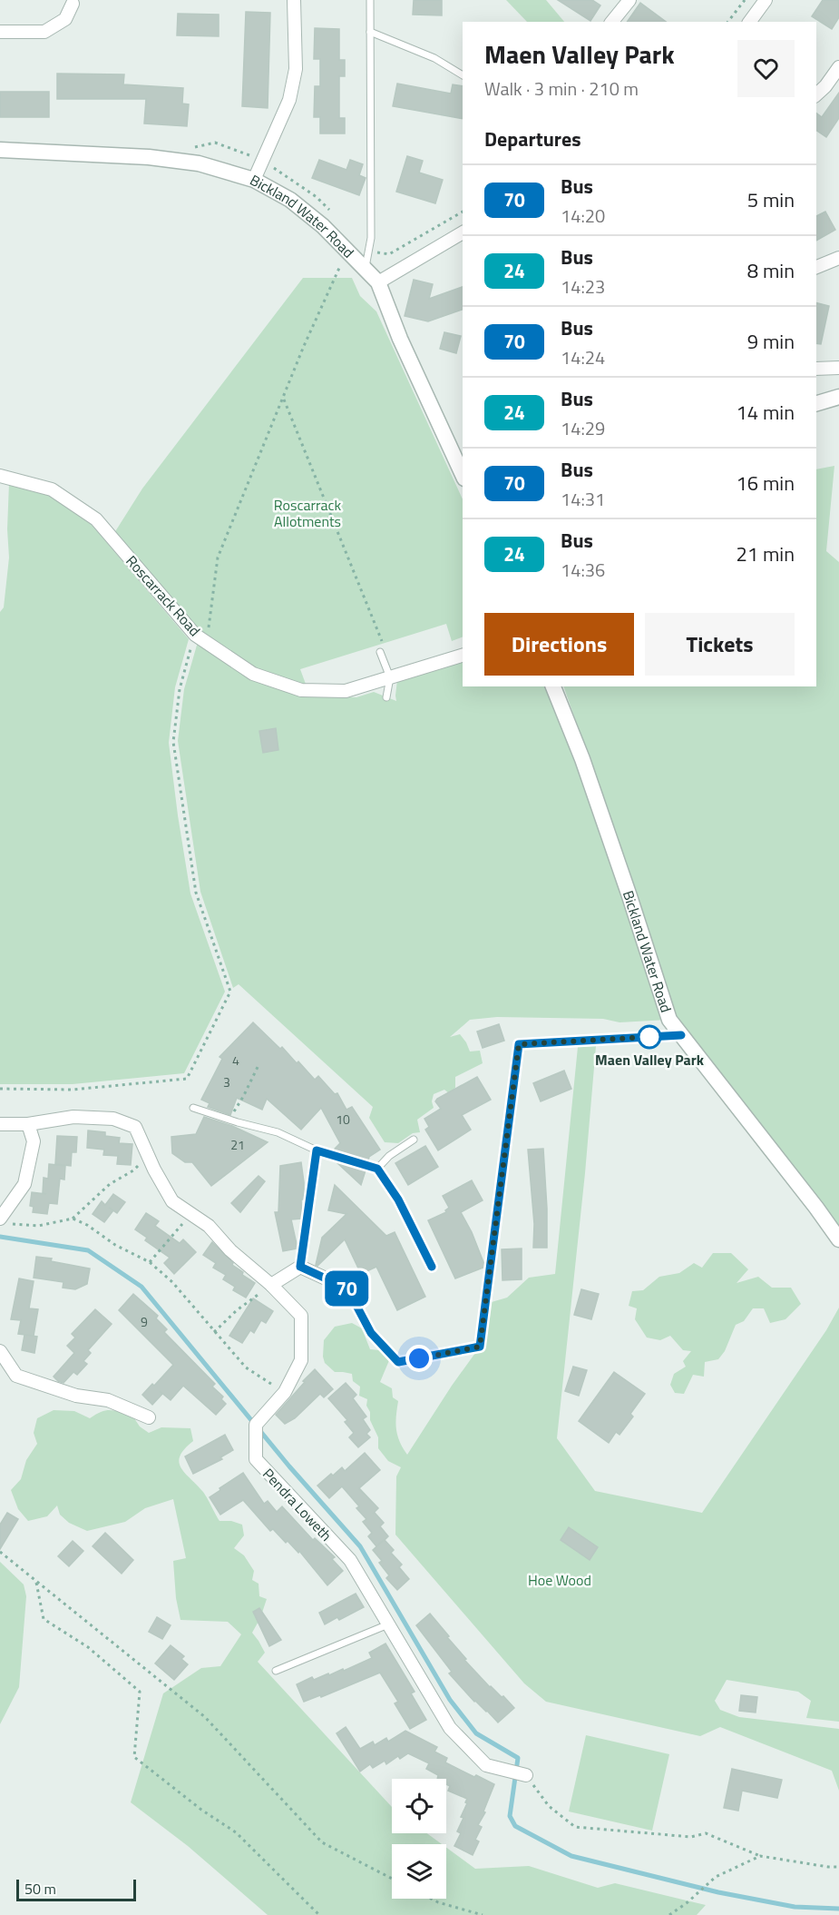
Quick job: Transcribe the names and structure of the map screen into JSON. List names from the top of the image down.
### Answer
{
  "streets": {
    "street": ["Bickland Water Road", "Roscarrack Road", "Pendra Loweth"]
  },
  "parks": ["Roscarrack Allotments", "Hoe Wood"],
  "places": ["Maen Valley Park"],
  "lines": ["bus line 70"],
  "house_numbers": [
    "4",
    "3",
    "10",
    "21",
    "9"
  ],
  "scale_bar": "50 m",
  "page": {
    "on_map": "70",
    "heading": [
      ["Maen Valley Park", "Walk · 3 min · 210 m"],
      "Departures"
    ],
    "list": [
      {
        "mark": "70",
        "name": "Bus",
        "note": "14:20",
        "value": "5 min"
      },
      {
        "mark": "24",
        "name": "Bus",
        "note": "14:23",
        "value": "8 min"
      },
      {
        "mark": "70",
        "name": "Bus",
        "note": "14:24",
        "value": "9 min"
      },
      {
        "mark": "24",
        "name": "Bus",
        "note": "14:29",
        "value": "14 min"
      },
      {
        "mark": "70",
        "name": "Bus",
        "note": "14:31",
        "value": "16 min"
      },
      {
        "mark": "24",
        "name": "Bus",
        "note": "14:36",
        "value": "21 min"
      }
    ],
    "buttons": ["Directions", "Tickets"],
    "scale": "50 m"
  }
}
